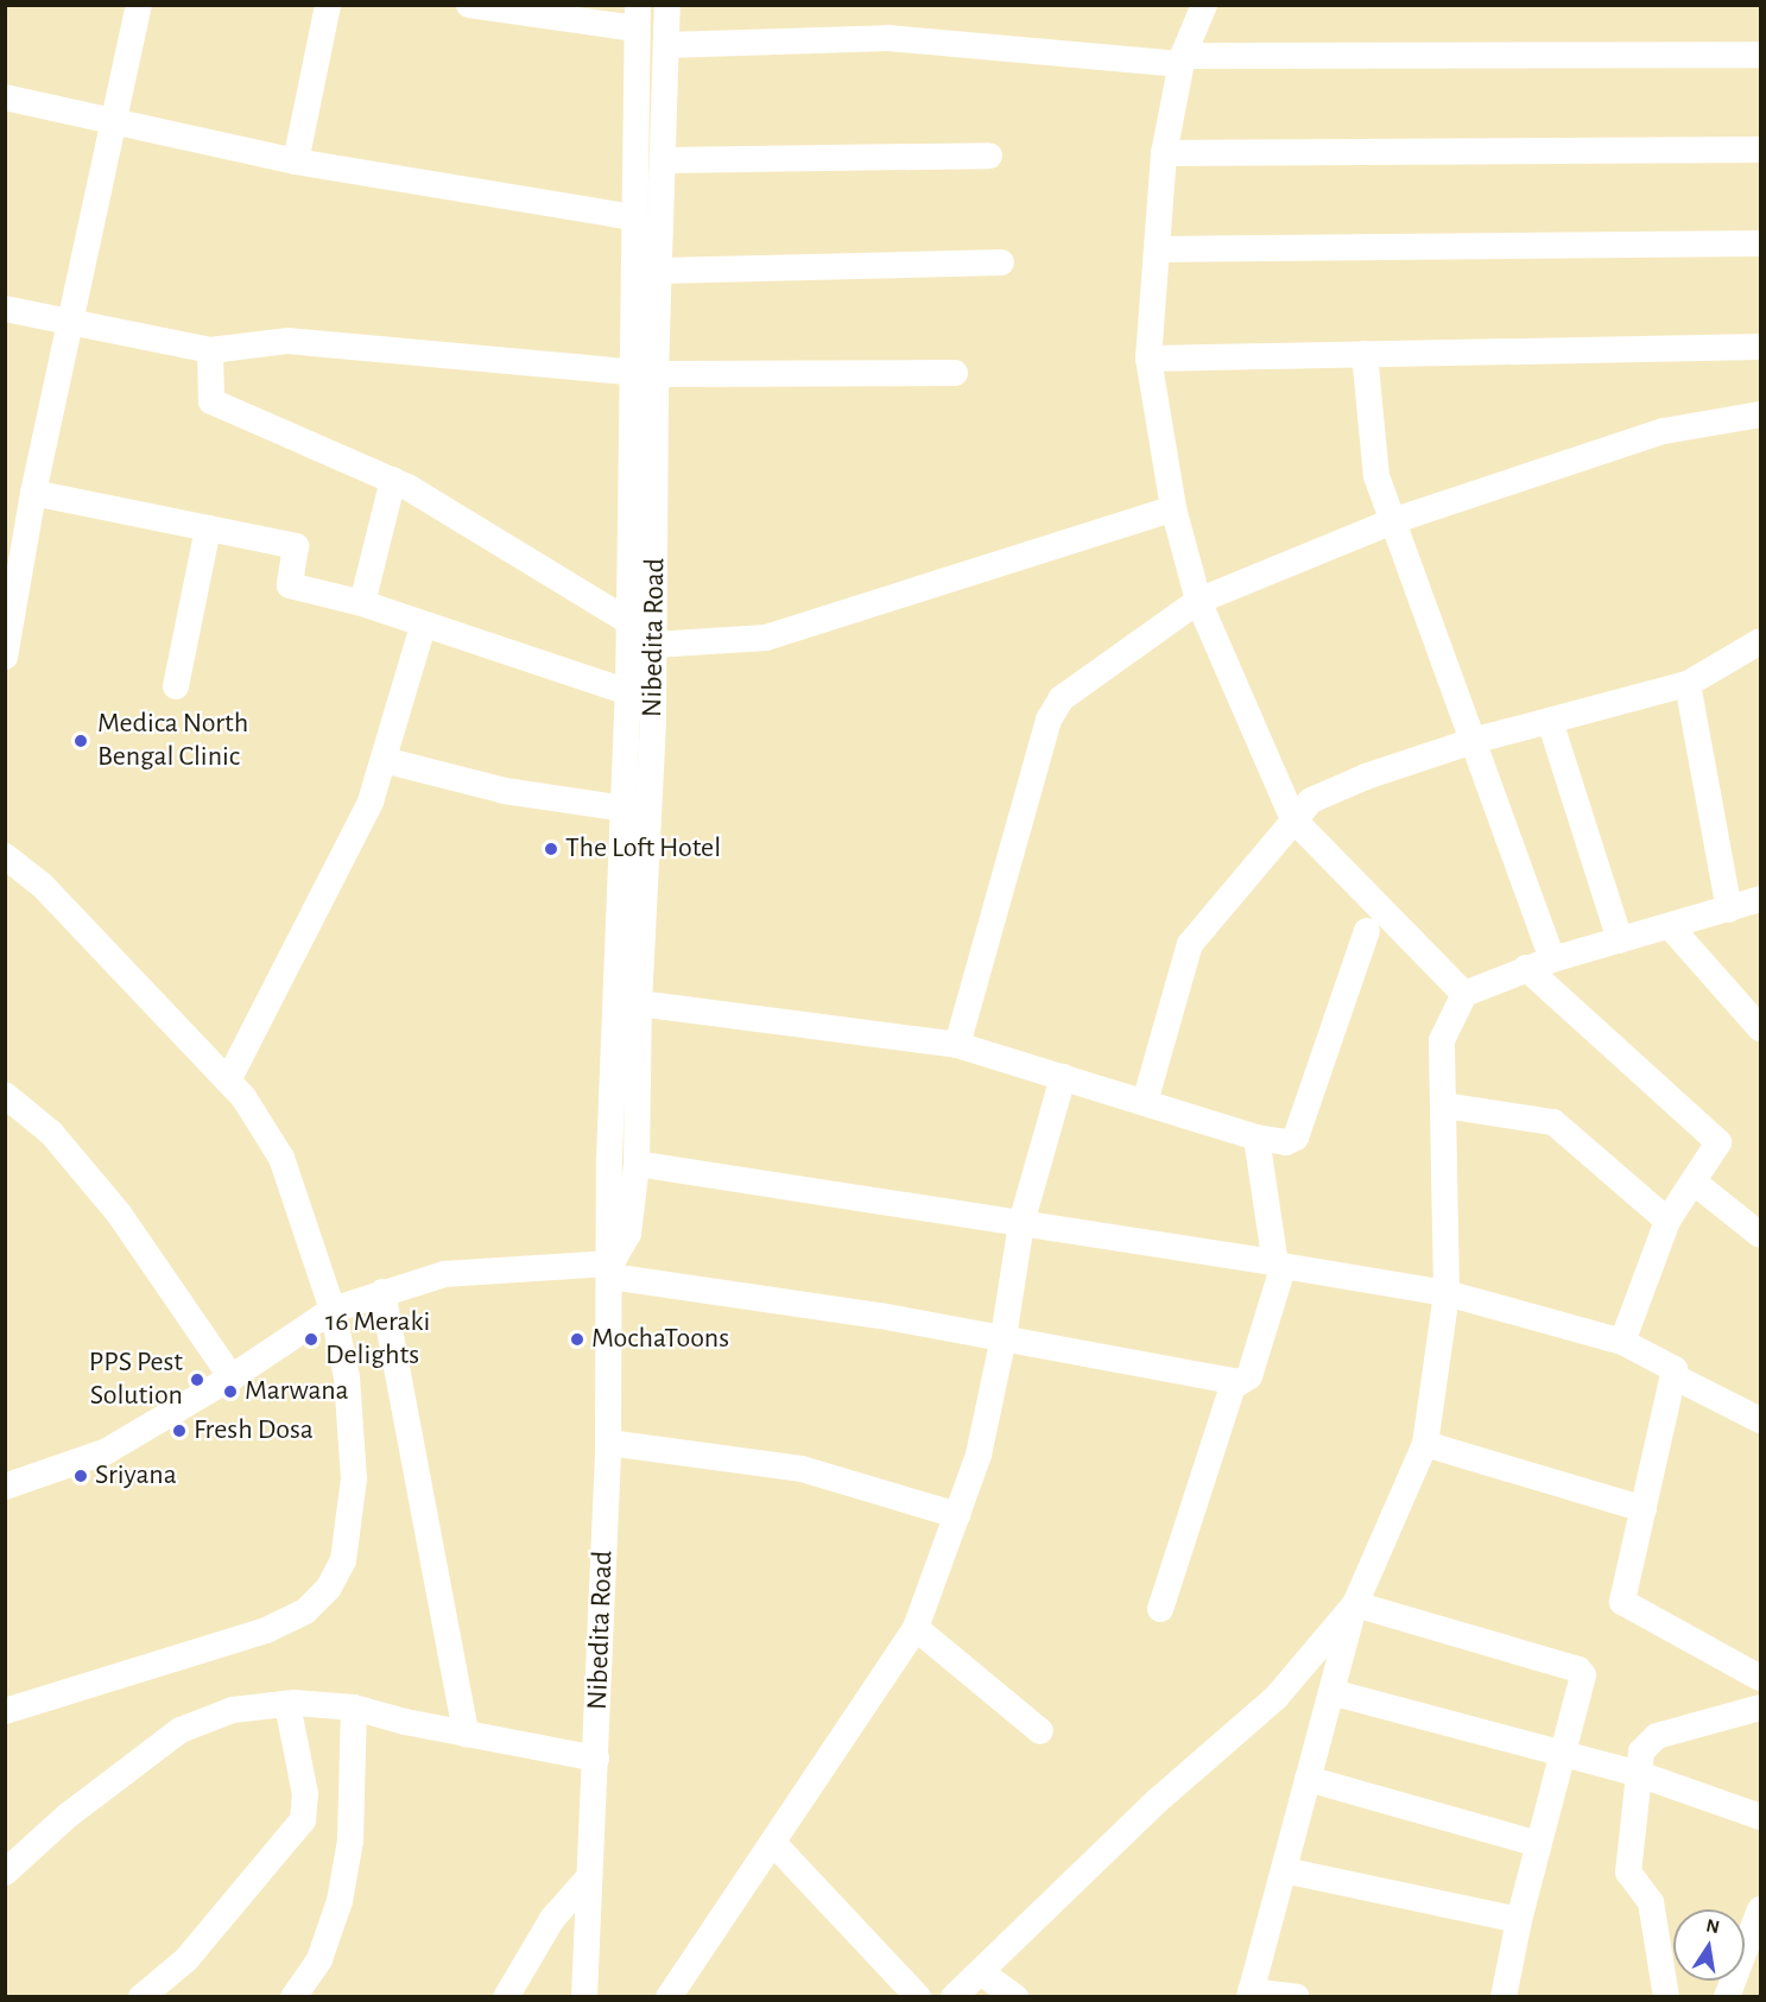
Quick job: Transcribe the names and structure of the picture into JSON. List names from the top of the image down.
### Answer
{
  "streets": {
    "street": ["Nibedita Road"]
  },
  "places": [
    "Medica North Bengal Clinic",
    "The Loft Hotel",
    "16 Meraki Delights",
    "MochaToons",
    "PPS Pest Solution",
    "Marwana",
    "Fresh Dosa",
    "Sriyana"
  ],
  "north": "top"
}
